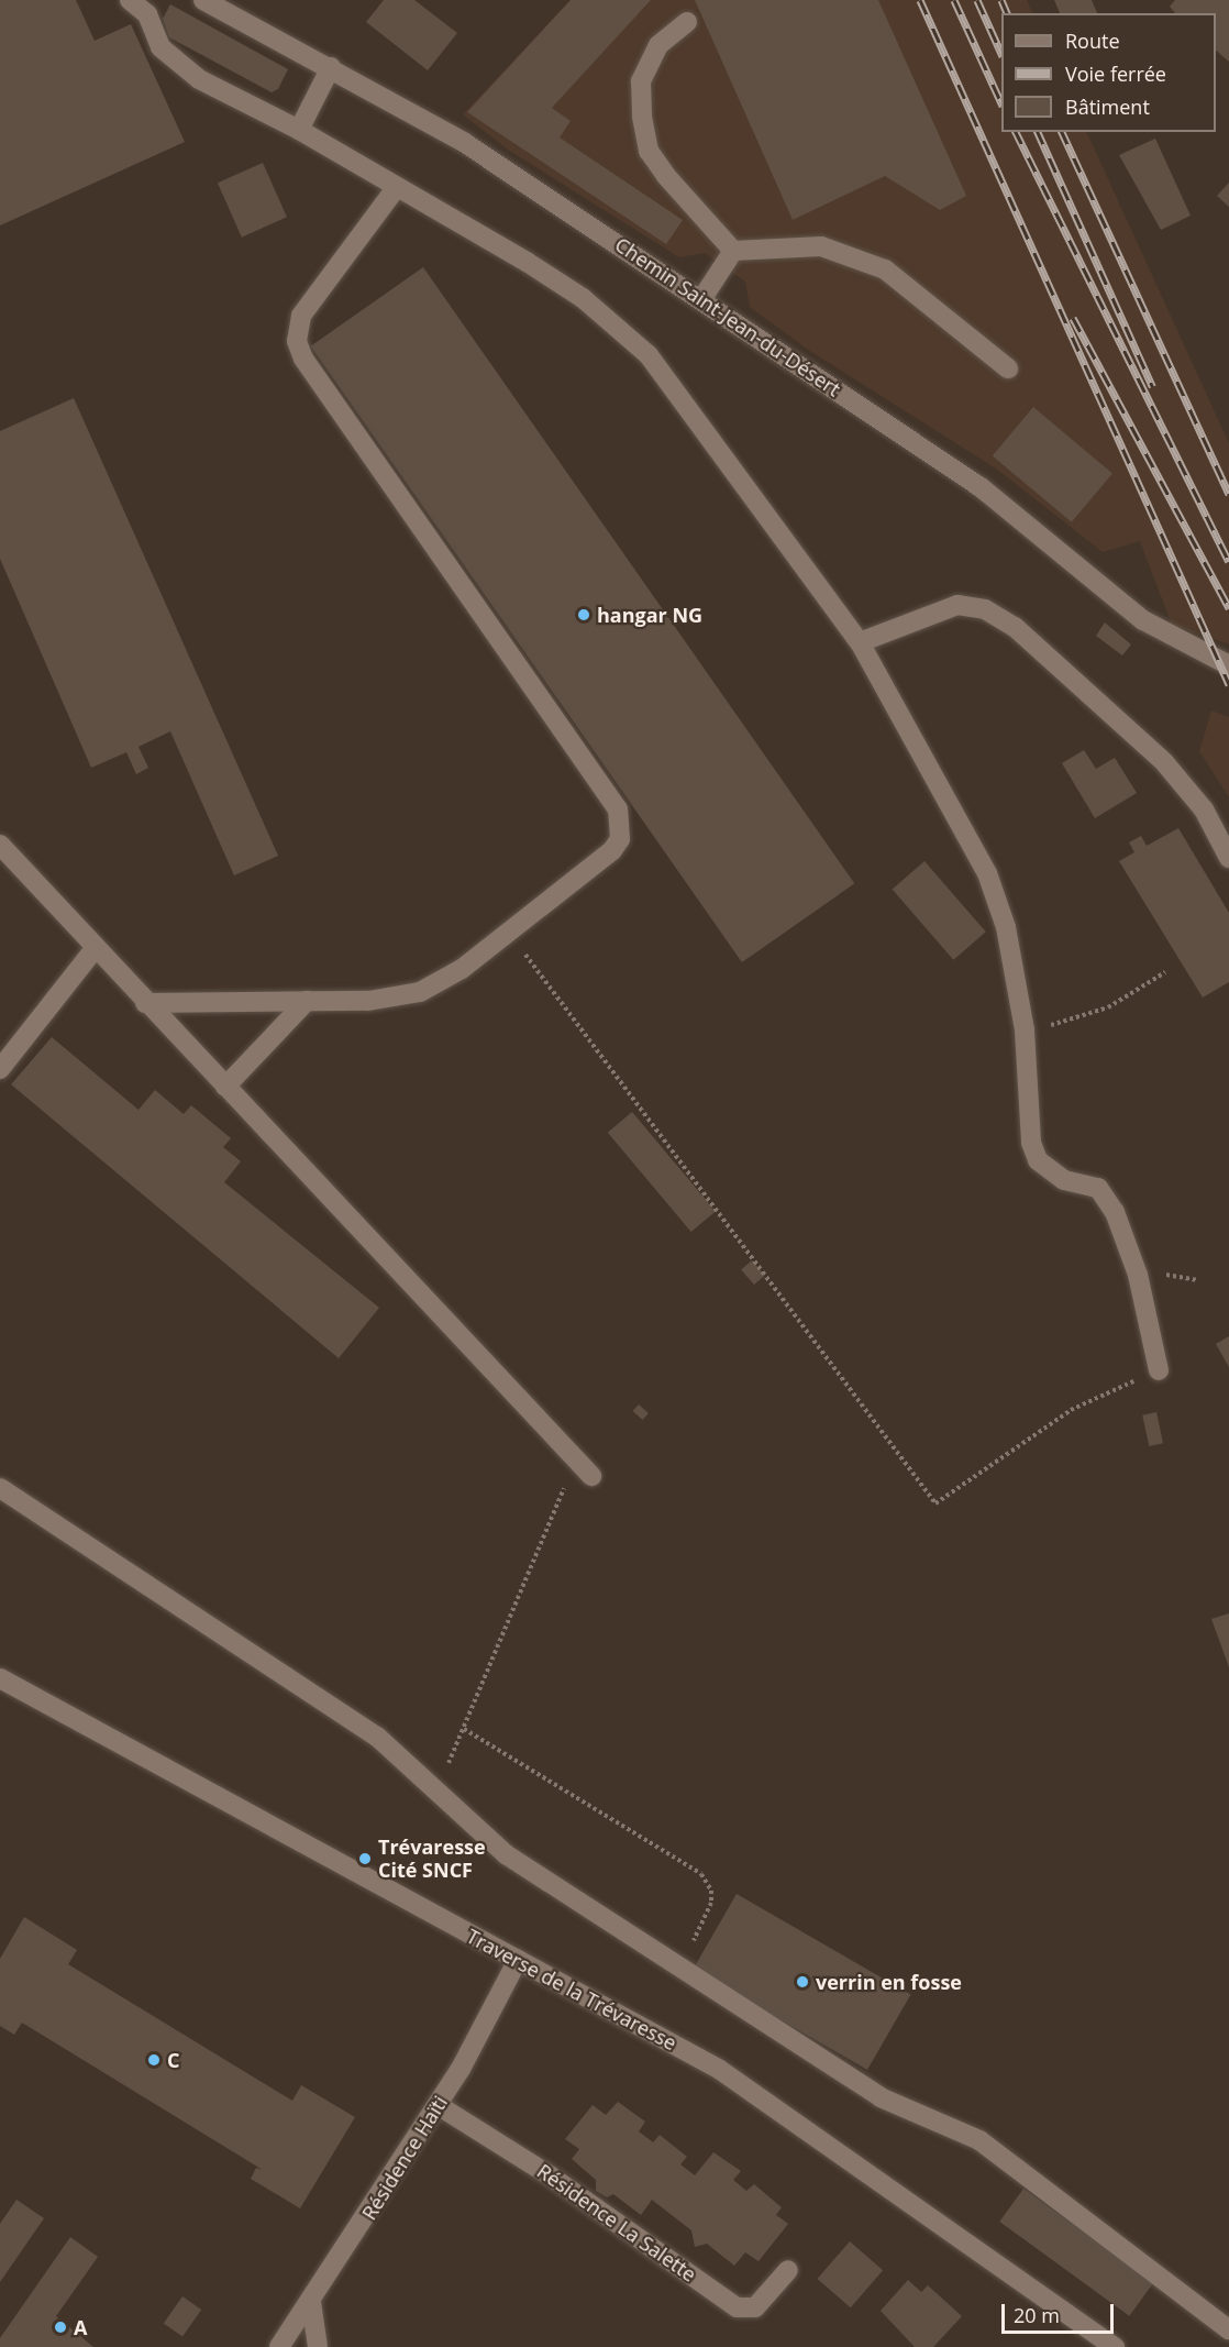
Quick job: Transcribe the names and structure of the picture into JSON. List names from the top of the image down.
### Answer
{
  "streets": {
    "street": [
      "Chemin Saint-Jean-du-Désert",
      "Traverse de la Trévaresse",
      "Résidence Haïti",
      "Résidence La Salette"
    ]
  },
  "crossings": [
    ["Traverse de la Trévaresse", "Résidence Haïti"],
    ["Résidence Haïti", "Résidence La Salette"]
  ],
  "places": [
    "hangar NG",
    "Trévaresse Cité SNCF",
    "verrin en fosse",
    "C",
    "A"
  ],
  "legend": ["Route", "Voie ferrée", "Bâtiment"],
  "scale_bar": "20 m"
}
